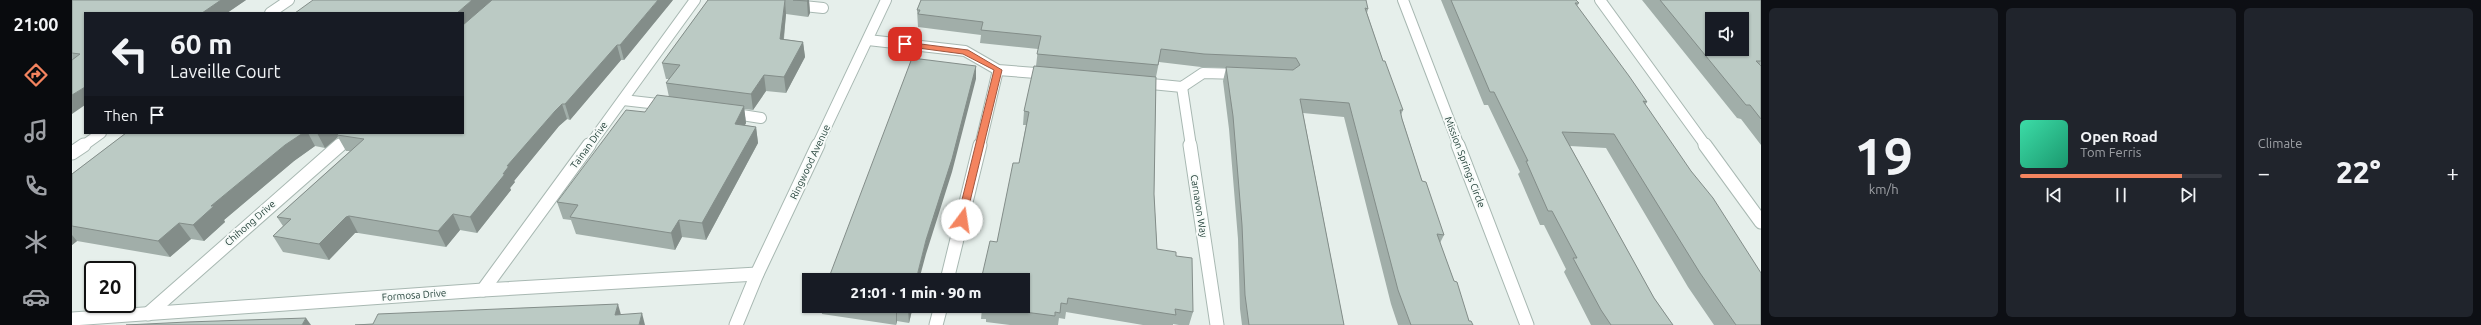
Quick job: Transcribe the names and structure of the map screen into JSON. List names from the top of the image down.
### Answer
{
  "streets": {
    "street": [
      "Tainan Drive",
      "Ringwood Avenue",
      "Mission Springs Circle",
      "Carnavon Way",
      "Chihong Drive",
      "Formosa Drive"
    ]
  },
  "crossings": [
    ["Tainan Drive", "Formosa Drive"],
    ["Ringwood Avenue", "Formosa Drive"],
    ["Chihong Drive", "Formosa Drive"]
  ],
  "page": {
    "tabs": "21:00",
    "tile": [
      ["19", "km/h"],
      "Climate"
    ],
    "turn": ["60 m", "Laveille Court"],
    "then": "Then",
    "song": ["Open Road", "Tom Ferris"],
    "heat": ["−", "22°", "+"],
    "limit": "20",
    "trip": "21:01 · 1 min · 90 m"
  }
}
